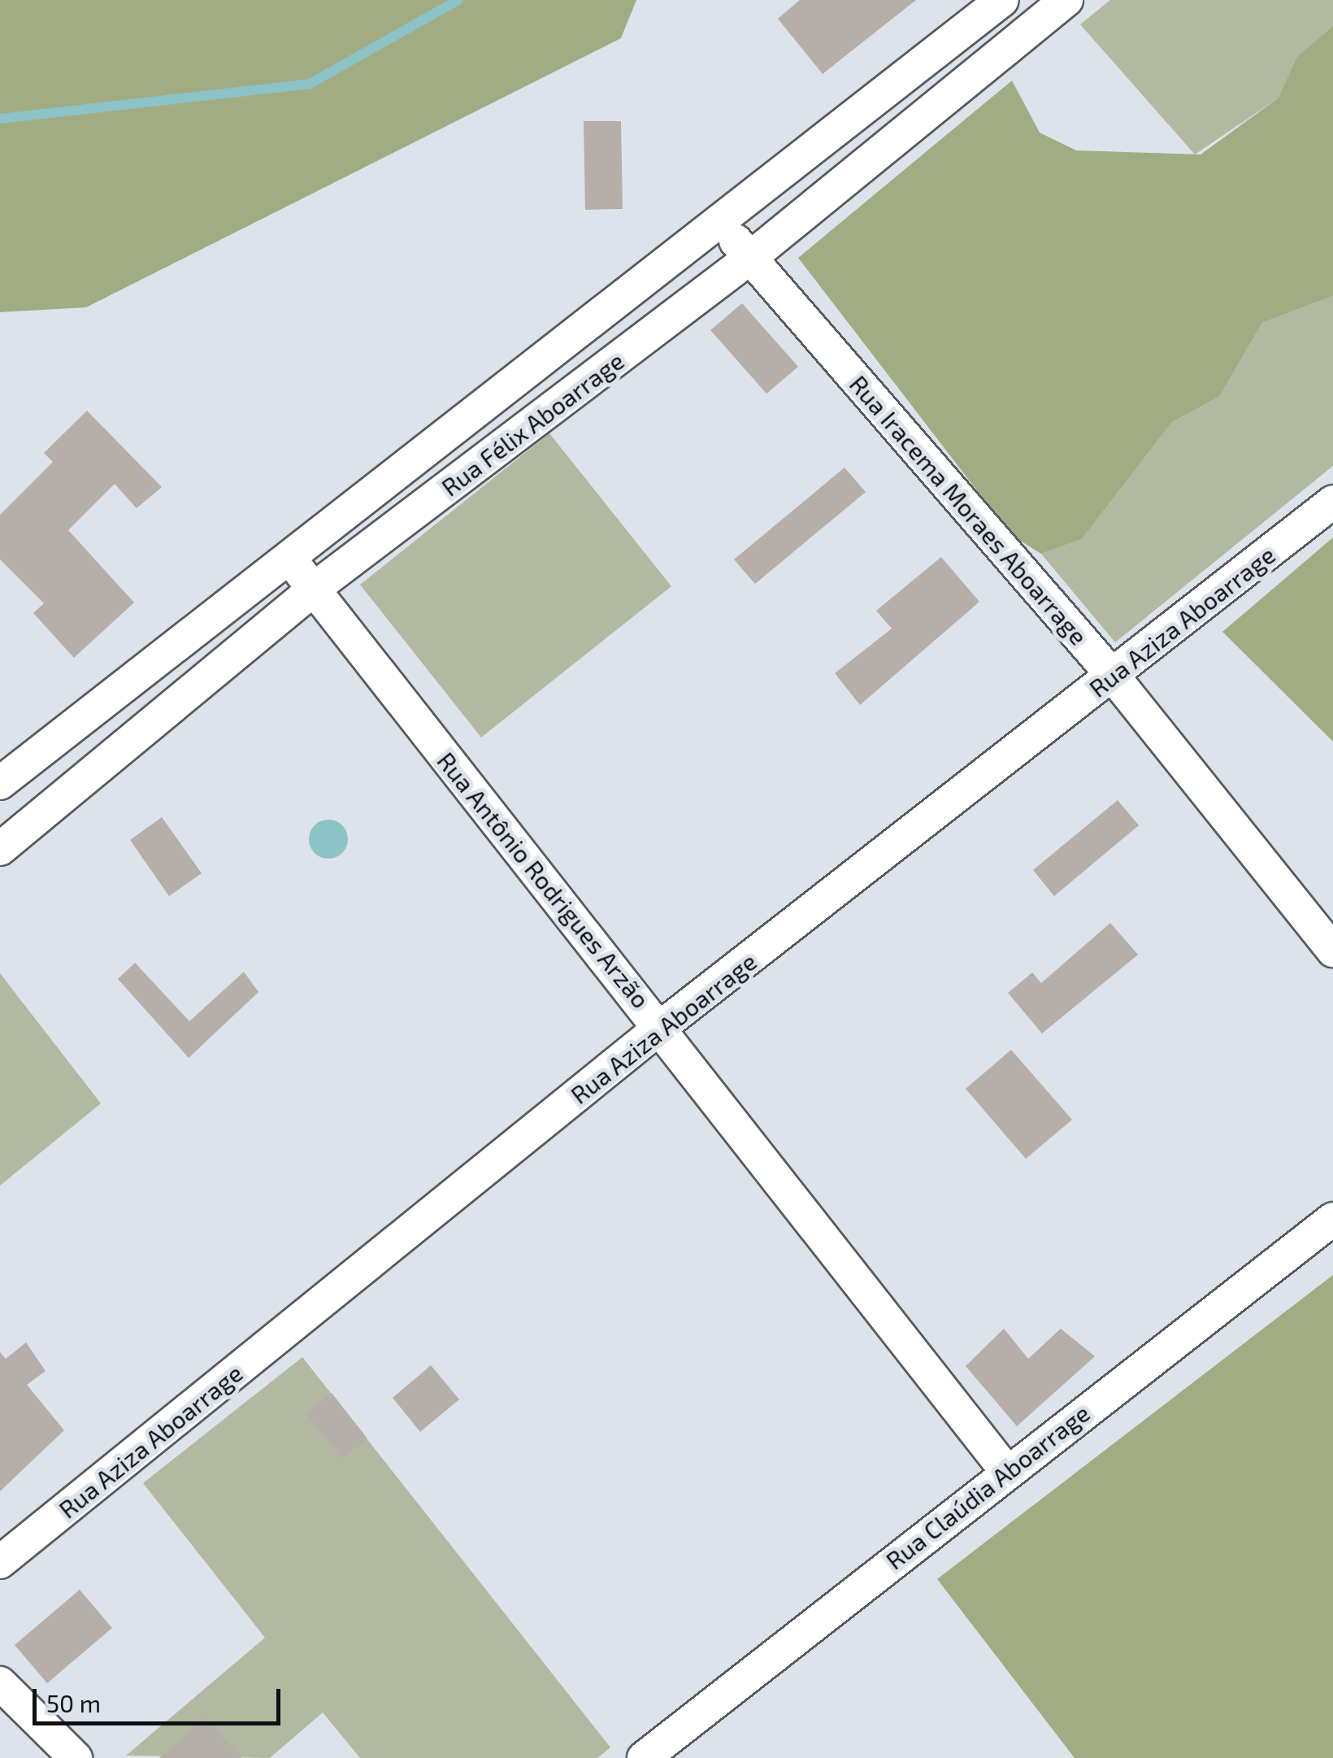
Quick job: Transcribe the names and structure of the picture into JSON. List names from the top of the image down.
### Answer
{
  "streets": {
    "street": [
      "Rua Félix Aboarrage",
      "Rua Iracema Moraes Aboarrage",
      "Rua Aziza Aboarrage",
      "Rua Antônio Rodrigues Arzão",
      "Rua Claúdia Aboarrage"
    ]
  },
  "crossings": [
    ["Rua Félix Aboarrage", "Rua Iracema Moraes Aboarrage"],
    ["Rua Félix Aboarrage", "Rua Antônio Rodrigues Arzão"],
    ["Rua Iracema Moraes Aboarrage", "Rua Aziza Aboarrage"],
    ["Rua Aziza Aboarrage", "Rua Antônio Rodrigues Arzão"],
    ["Rua Antônio Rodrigues Arzão", "Rua Claúdia Aboarrage"]
  ],
  "scale_bar": "50 m"
}
